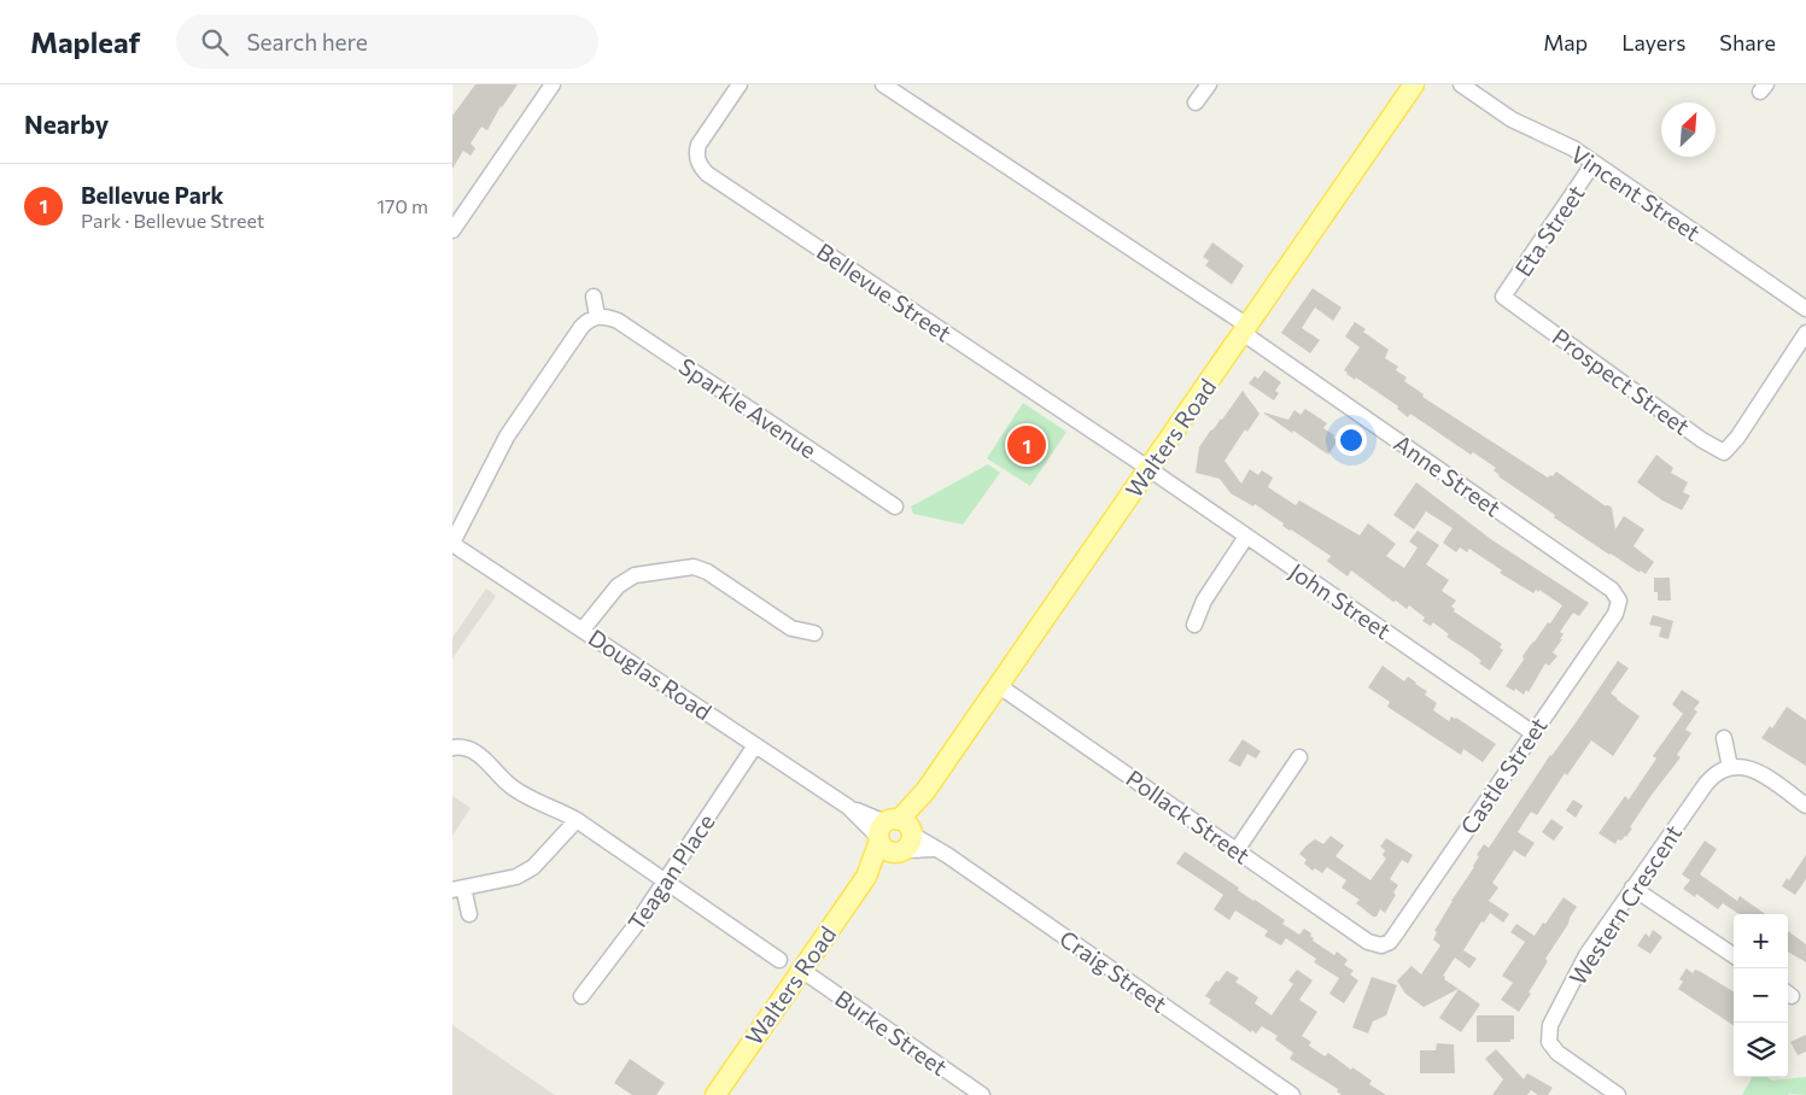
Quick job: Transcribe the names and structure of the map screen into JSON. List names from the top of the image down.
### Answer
{
  "streets": {
    "main road": ["Walters Road"],
    "street": [
      "Vincent Street",
      "Eta Street",
      "Bellevue Street",
      "Prospect Street",
      "Sparkle Avenue",
      "Anne Street",
      "John Street",
      "Douglas Road",
      "Castle Street",
      "Pollack Street",
      "Teagan Place",
      "Western Crescent",
      "Craig Street",
      "Burke Street"
    ]
  },
  "crossings": [
    ["Vincent Street", "Eta Street"],
    ["Eta Street", "Prospect Street"],
    ["Bellevue Street", "Walters Road"],
    ["Bellevue Street", "John Street"],
    ["Walters Road", "Anne Street"],
    ["Walters Road", "John Street"],
    ["Walters Road", "Douglas Road"],
    ["Walters Road", "Pollack Street"],
    ["Walters Road", "Craig Street"],
    ["Walters Road", "Burke Street"],
    ["Anne Street", "Castle Street"],
    ["John Street", "Castle Street"],
    ["Douglas Road", "Teagan Place"],
    ["Douglas Road", "Craig Street"],
    ["Castle Street", "Pollack Street"]
  ],
  "north": "top right",
  "page": {
    "header": "Mapleaf",
    "search": "Search here",
    "nav": ["Map", "Layers", "Share"],
    "heading": "Nearby",
    "list": [
      {
        "mark": "1",
        "name": "Bellevue Park",
        "note": "Park · Bellevue Street",
        "value": "170 m"
      }
    ],
    "pins": "1",
    "map_buttons": ["+", "−"]
  }
}
